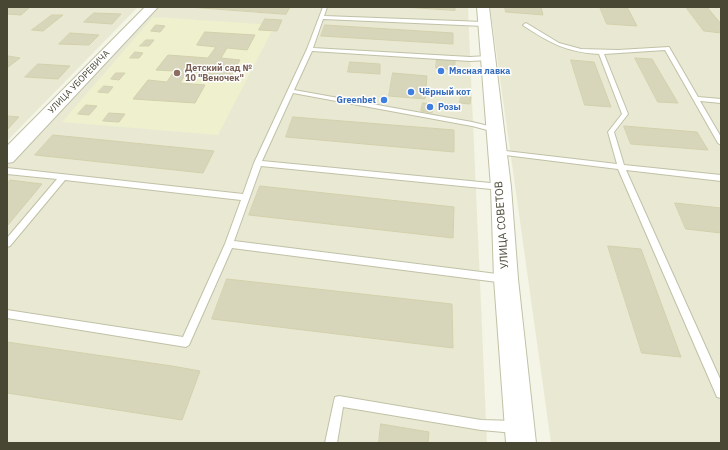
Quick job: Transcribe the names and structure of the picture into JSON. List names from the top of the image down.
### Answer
{
  "streets": {
    "street": ["УЛИЦА УБОРЕВИЧА", "УЛИЦА СОВЕТОВ"]
  },
  "places": [
    "Мясная лавка",
    "Детский сад № 10 \"Веночек\"",
    "Чёрный кот",
    "Greenbet",
    "Розы"
  ]
}
